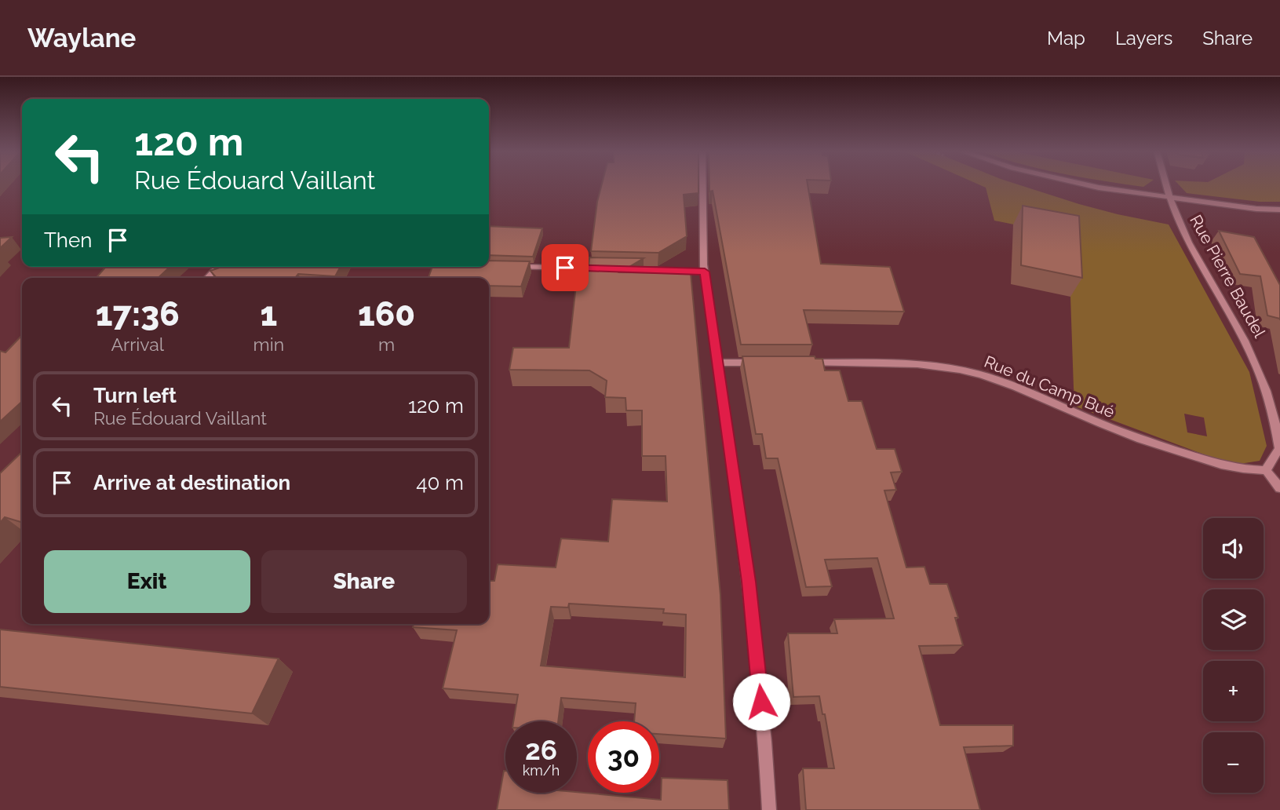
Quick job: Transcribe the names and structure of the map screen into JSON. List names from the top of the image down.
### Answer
{
  "streets": {
    "street": ["Rue Pierre Baudel", "Rue du Camp Bué"]
  },
  "crossings": [
    ["Rue Pierre Baudel", "Rue du Camp Bué"]
  ],
  "page": {
    "header": "Waylane",
    "nav": ["Map", "Layers", "Share"],
    "turn": ["120 m", "Rue Édouard Vaillant"],
    "then": "Then",
    "eta": [
      "17:36",
      "Arrival",
      "1",
      "min",
      "160",
      "m"
    ],
    "list": [
      {
        "name": "Turn left",
        "note": "Rue Édouard Vaillant",
        "value": "120 m"
      },
      {
        "name": "Arrive at destination",
        "value": "40 m"
      }
    ],
    "map_buttons": ["+", "−"],
    "buttons": ["Exit", "Share"],
    "speed": "26 km/h",
    "limit": "30"
  }
}
